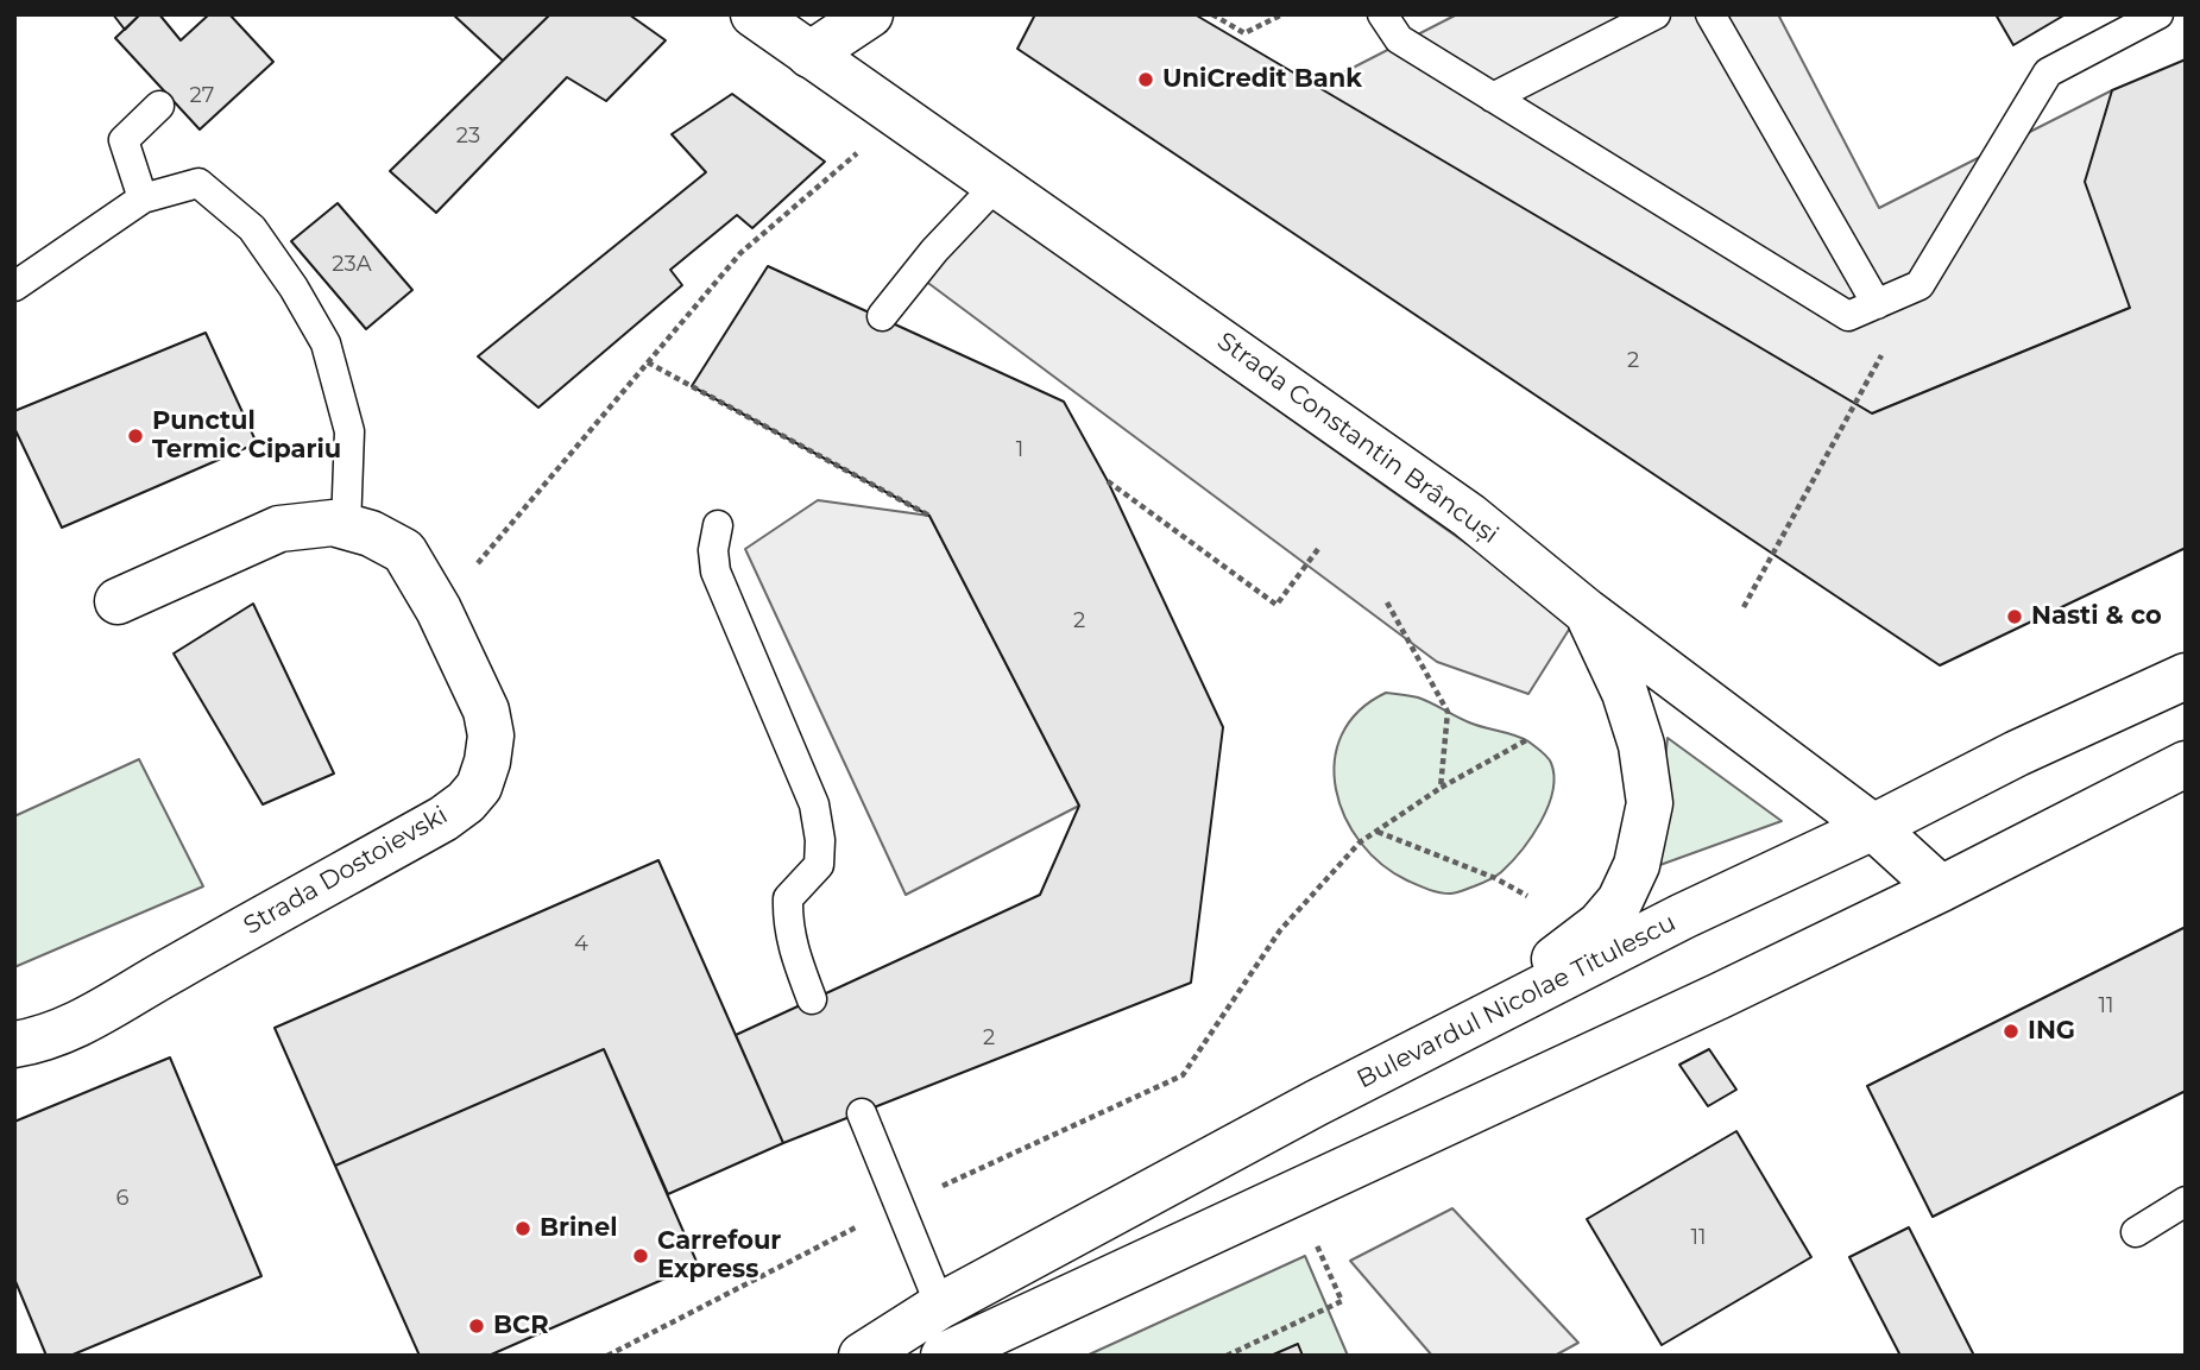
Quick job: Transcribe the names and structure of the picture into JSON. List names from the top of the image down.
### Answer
{
  "streets": {
    "main road": ["Strada Constantin Brâncuși", "Strada Dostoievski", "Bulevardul Nicolae Titulescu"]
  },
  "crossings": [
    ["Strada Constantin Brâncuși", "Bulevardul Nicolae Titulescu"]
  ],
  "places": [
    "UniCredit Bank",
    "Punctul Termic Cipariu",
    "Nasti & co",
    "ING",
    "Brinel",
    "Carrefour Express",
    "BCR"
  ],
  "house_numbers": [
    "27",
    "23",
    "23A",
    "2",
    "1",
    "2",
    "4",
    "11",
    "2",
    "6",
    "11"
  ]
}
